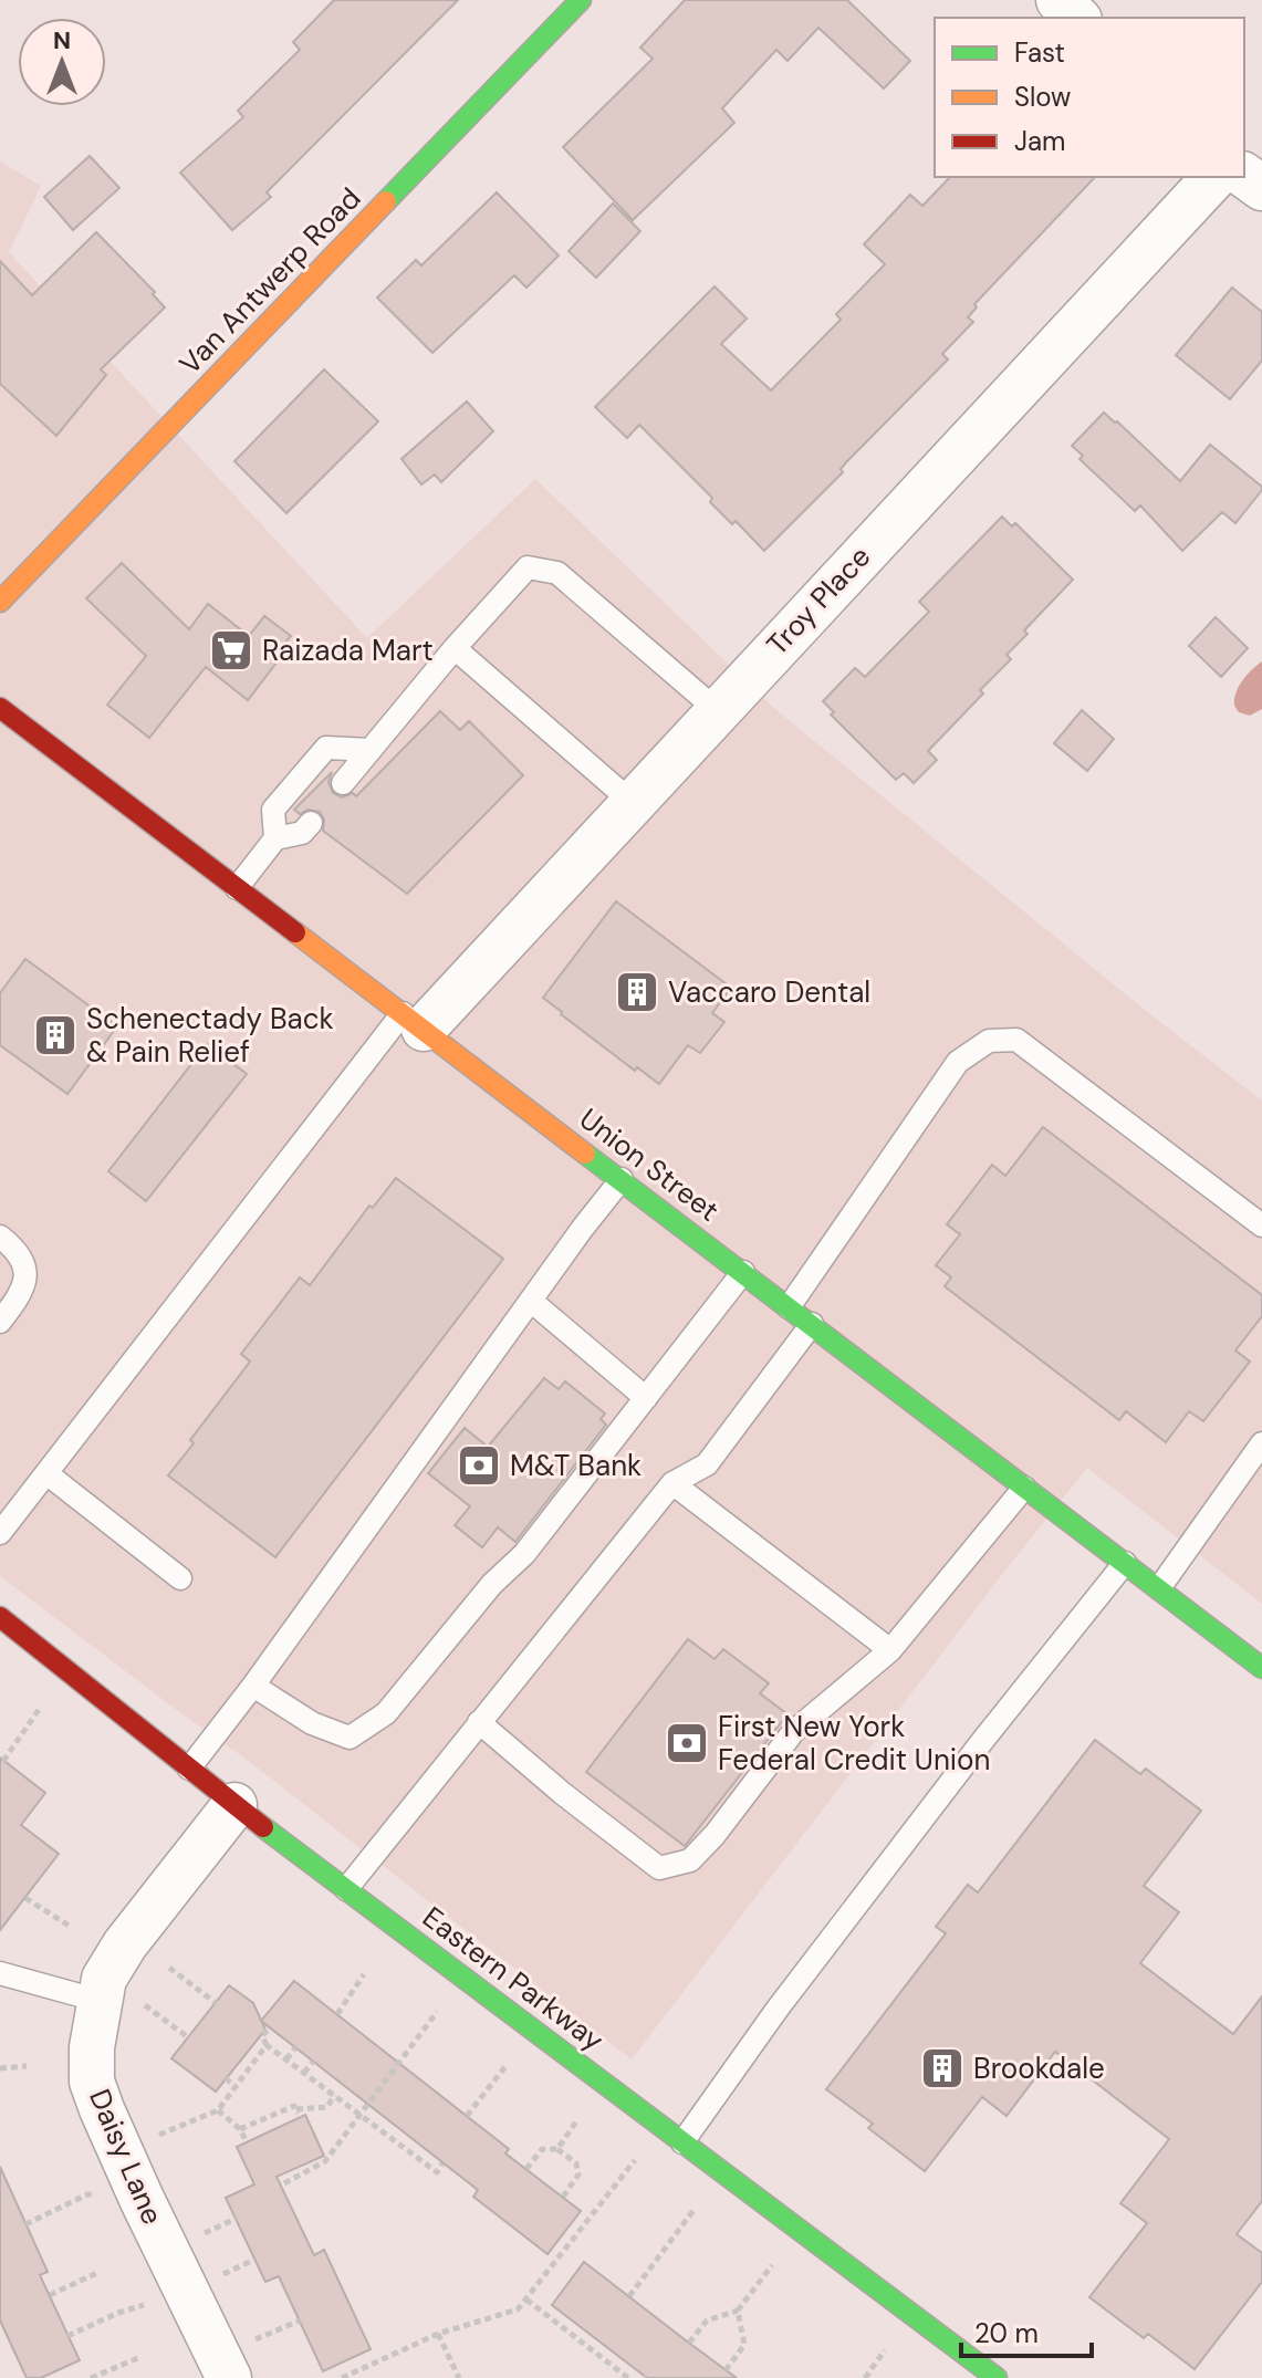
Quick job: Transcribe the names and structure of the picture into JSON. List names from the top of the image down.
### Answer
{
  "streets": {
    "street": [
      "Van Antwerp Road",
      "Troy Place",
      "Union Street",
      "Eastern Parkway",
      "Daisy Lane"
    ]
  },
  "crossings": [
    ["Troy Place", "Union Street"],
    ["Eastern Parkway", "Daisy Lane"]
  ],
  "places": {
    "supermarket": ["Raizada Mart"],
    "building": ["Vaccaro Dental", "Schenectady Back & Pain Relief", "Brookdale"],
    "bank": ["M&T Bank", "First New York Federal Credit Union"]
  },
  "legend": ["Fast", "Slow", "Jam"],
  "scale_bar": "20 m",
  "north": "top"
}
